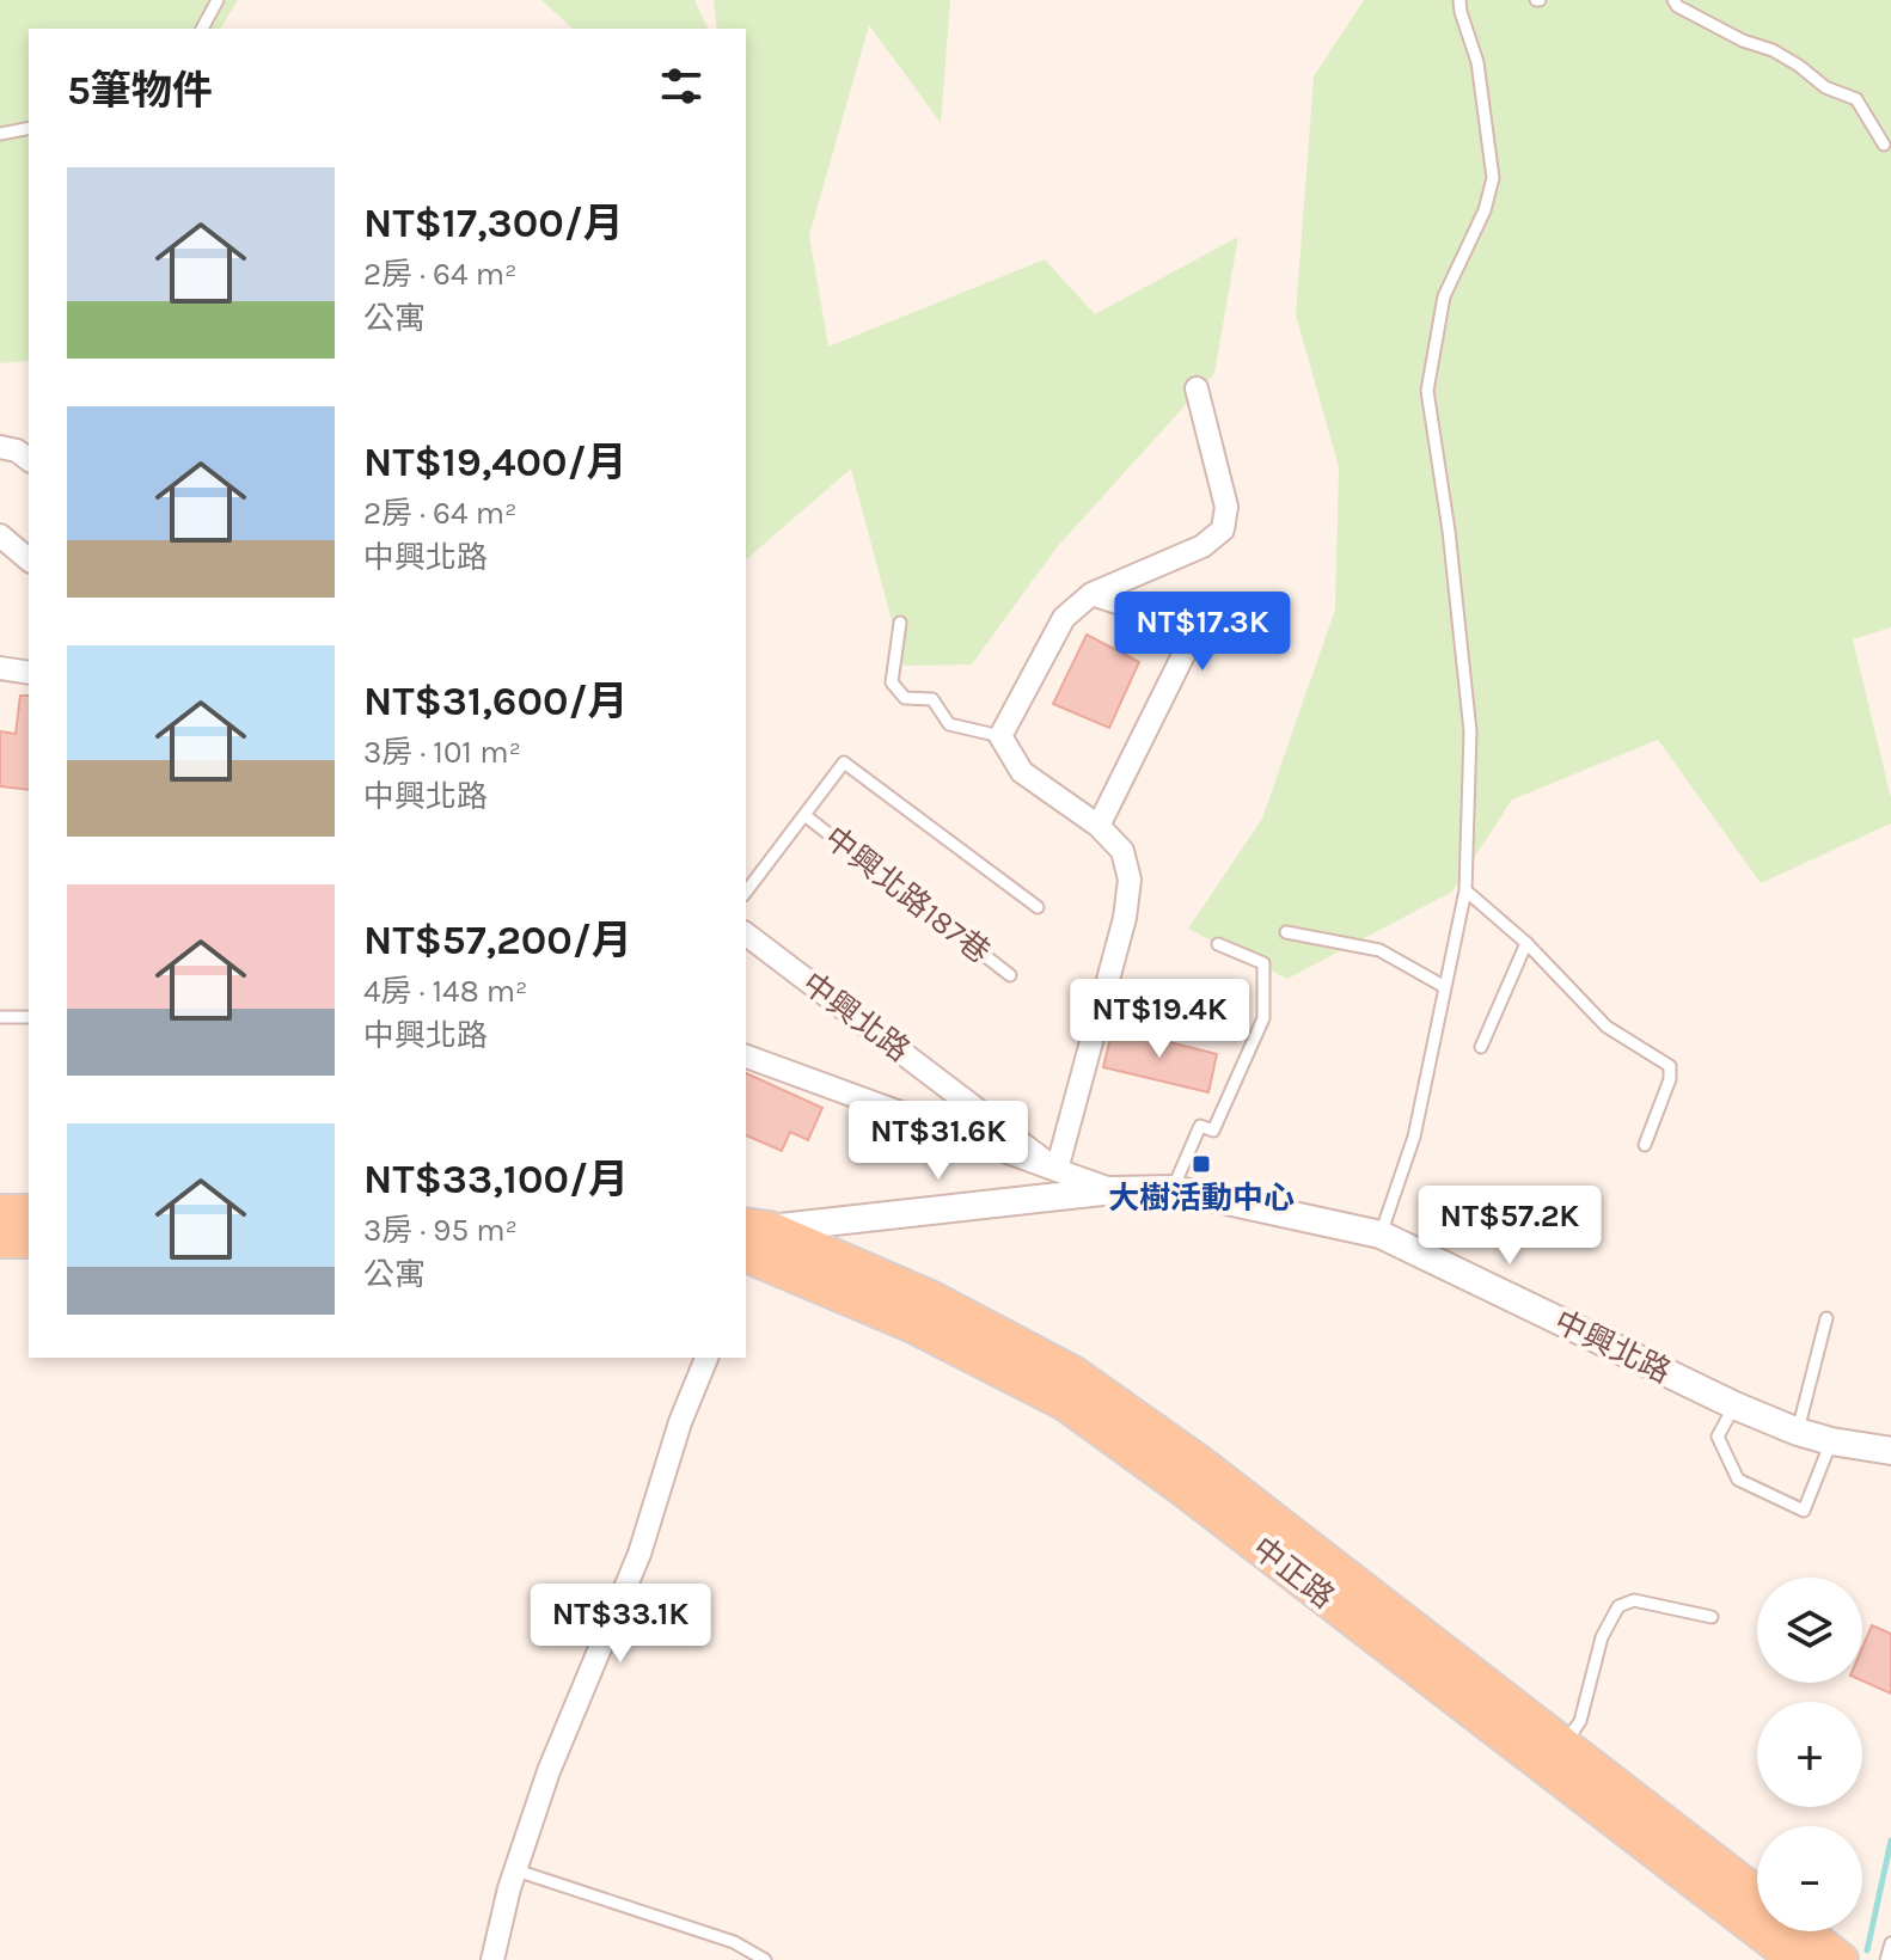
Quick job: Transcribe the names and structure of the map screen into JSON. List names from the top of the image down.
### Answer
{
  "streets": {
    "main road": ["中正路"],
    "street": ["中興北路"],
    "lane": ["中興北路187巷"]
  },
  "crossings": [
    ["中興北路", "中正路"]
  ],
  "places": {
    "transit": ["大樹活動中心"]
  },
  "page": {
    "heading": "5筆物件",
    "list": [
      {
        "name": "NT$17,300/月",
        "note": "2房 · 64 m² · 公寓"
      },
      {
        "name": "NT$19,400/月",
        "note": "2房 · 64 m² · 中興北路"
      },
      {
        "name": "NT$31,600/月",
        "note": "3房 · 101 m² · 中興北路"
      },
      {
        "name": "NT$57,200/月",
        "note": "4房 · 148 m² · 中興北路"
      },
      {
        "name": "NT$33,100/月",
        "note": "3房 · 95 m² · 公寓"
      }
    ],
    "price": [
      "NT$17.3K",
      "NT$19.4K",
      "NT$31.6K",
      "NT$57.2K",
      "NT$33.1K"
    ],
    "map_buttons": ["+", "−"]
  }
}
